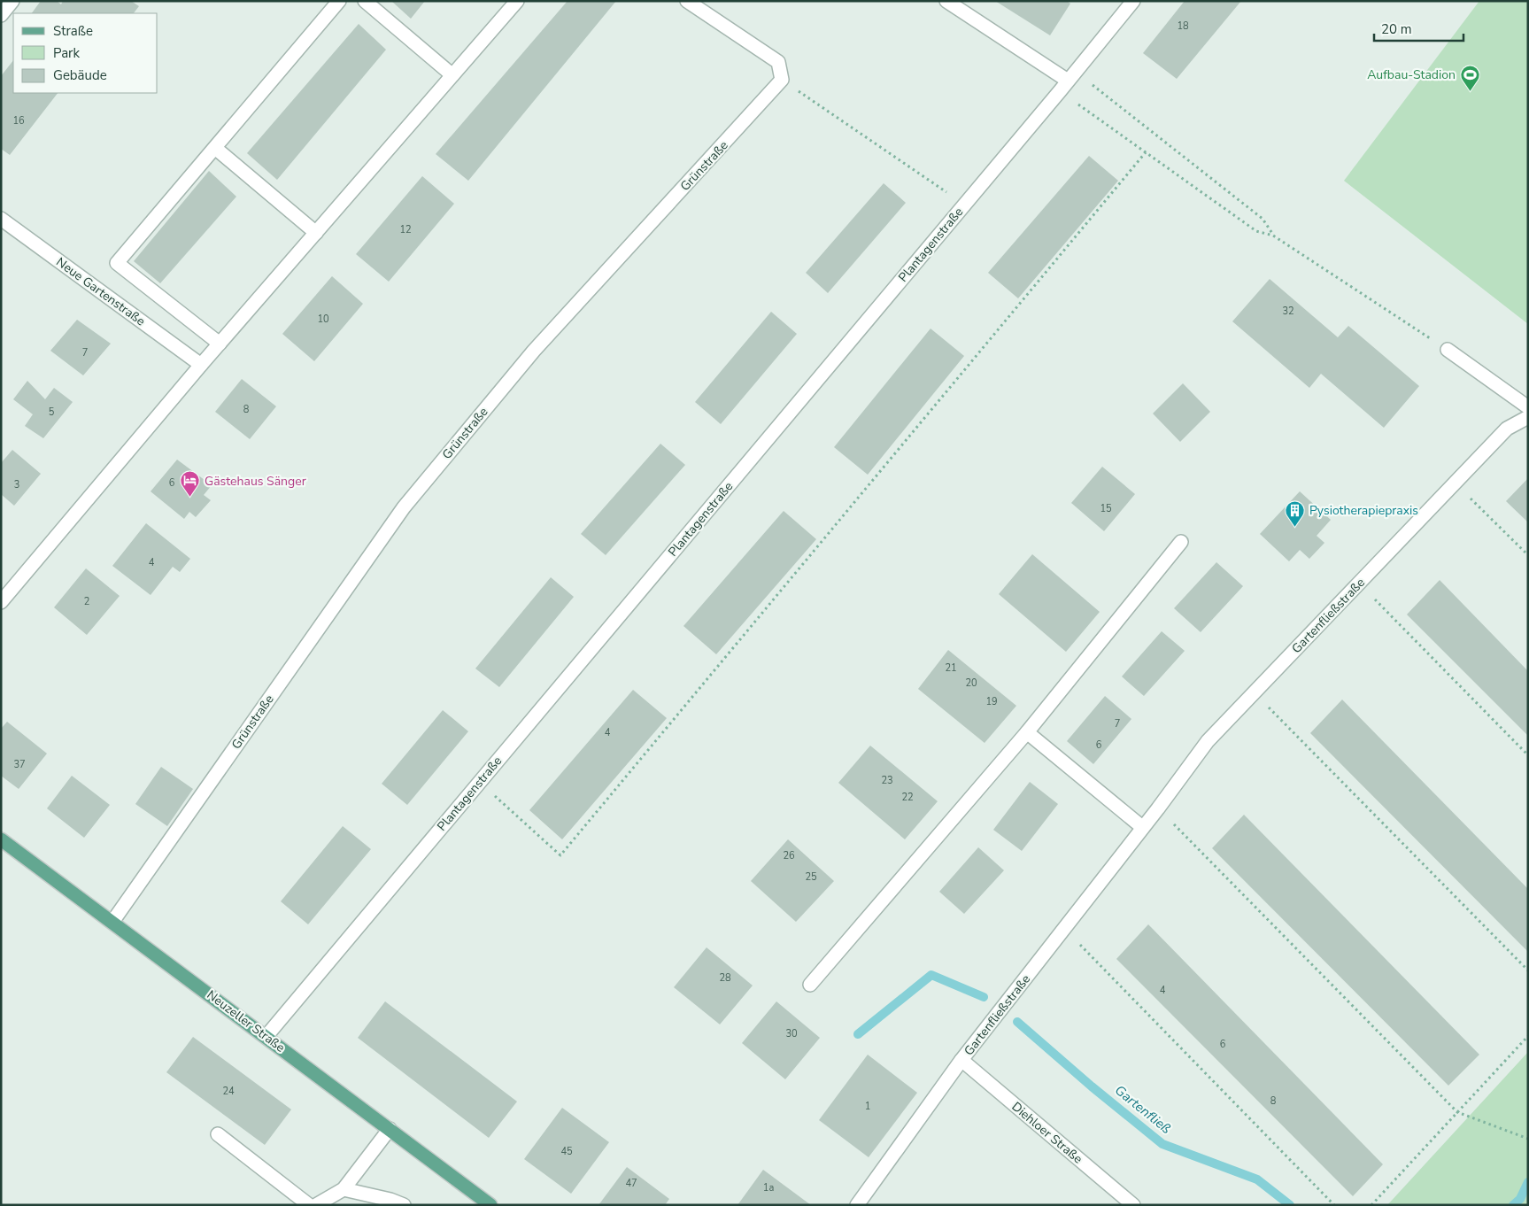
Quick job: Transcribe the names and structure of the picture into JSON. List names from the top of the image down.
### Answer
{
  "streets": {
    "main road": ["Neuzeller Straße"],
    "street": [
      "Grünstraße",
      "Plantagenstraße",
      "Neue Gartenstraße",
      "Gartenfließstraße",
      "Diehloer Straße"
    ]
  },
  "crossings": [
    ["Grünstraße", "Neuzeller Straße"],
    ["Plantagenstraße", "Neuzeller Straße"],
    ["Gartenfließstraße", "Diehloer Straße"]
  ],
  "water": ["Gartenfließ"],
  "places": {
    "sports": ["Aufbau-Stadion"],
    "hotel": ["Gästehaus Sänger"],
    "building": ["Pysiotherapiepraxis"]
  },
  "house_numbers": [
    "18",
    "16",
    "12",
    "32",
    "10",
    "7",
    "8",
    "5",
    "6",
    "3",
    "15",
    "4",
    "2",
    "21",
    "20",
    "19",
    "7",
    "4",
    "6",
    "37",
    "23",
    "22",
    "26",
    "25",
    "28",
    "4",
    "30",
    "6",
    "24",
    "8",
    "1",
    "45",
    "47",
    "1a"
  ],
  "legend": ["Straße", "Park", "Gebäude"],
  "scale_bar": "20 m"
}
